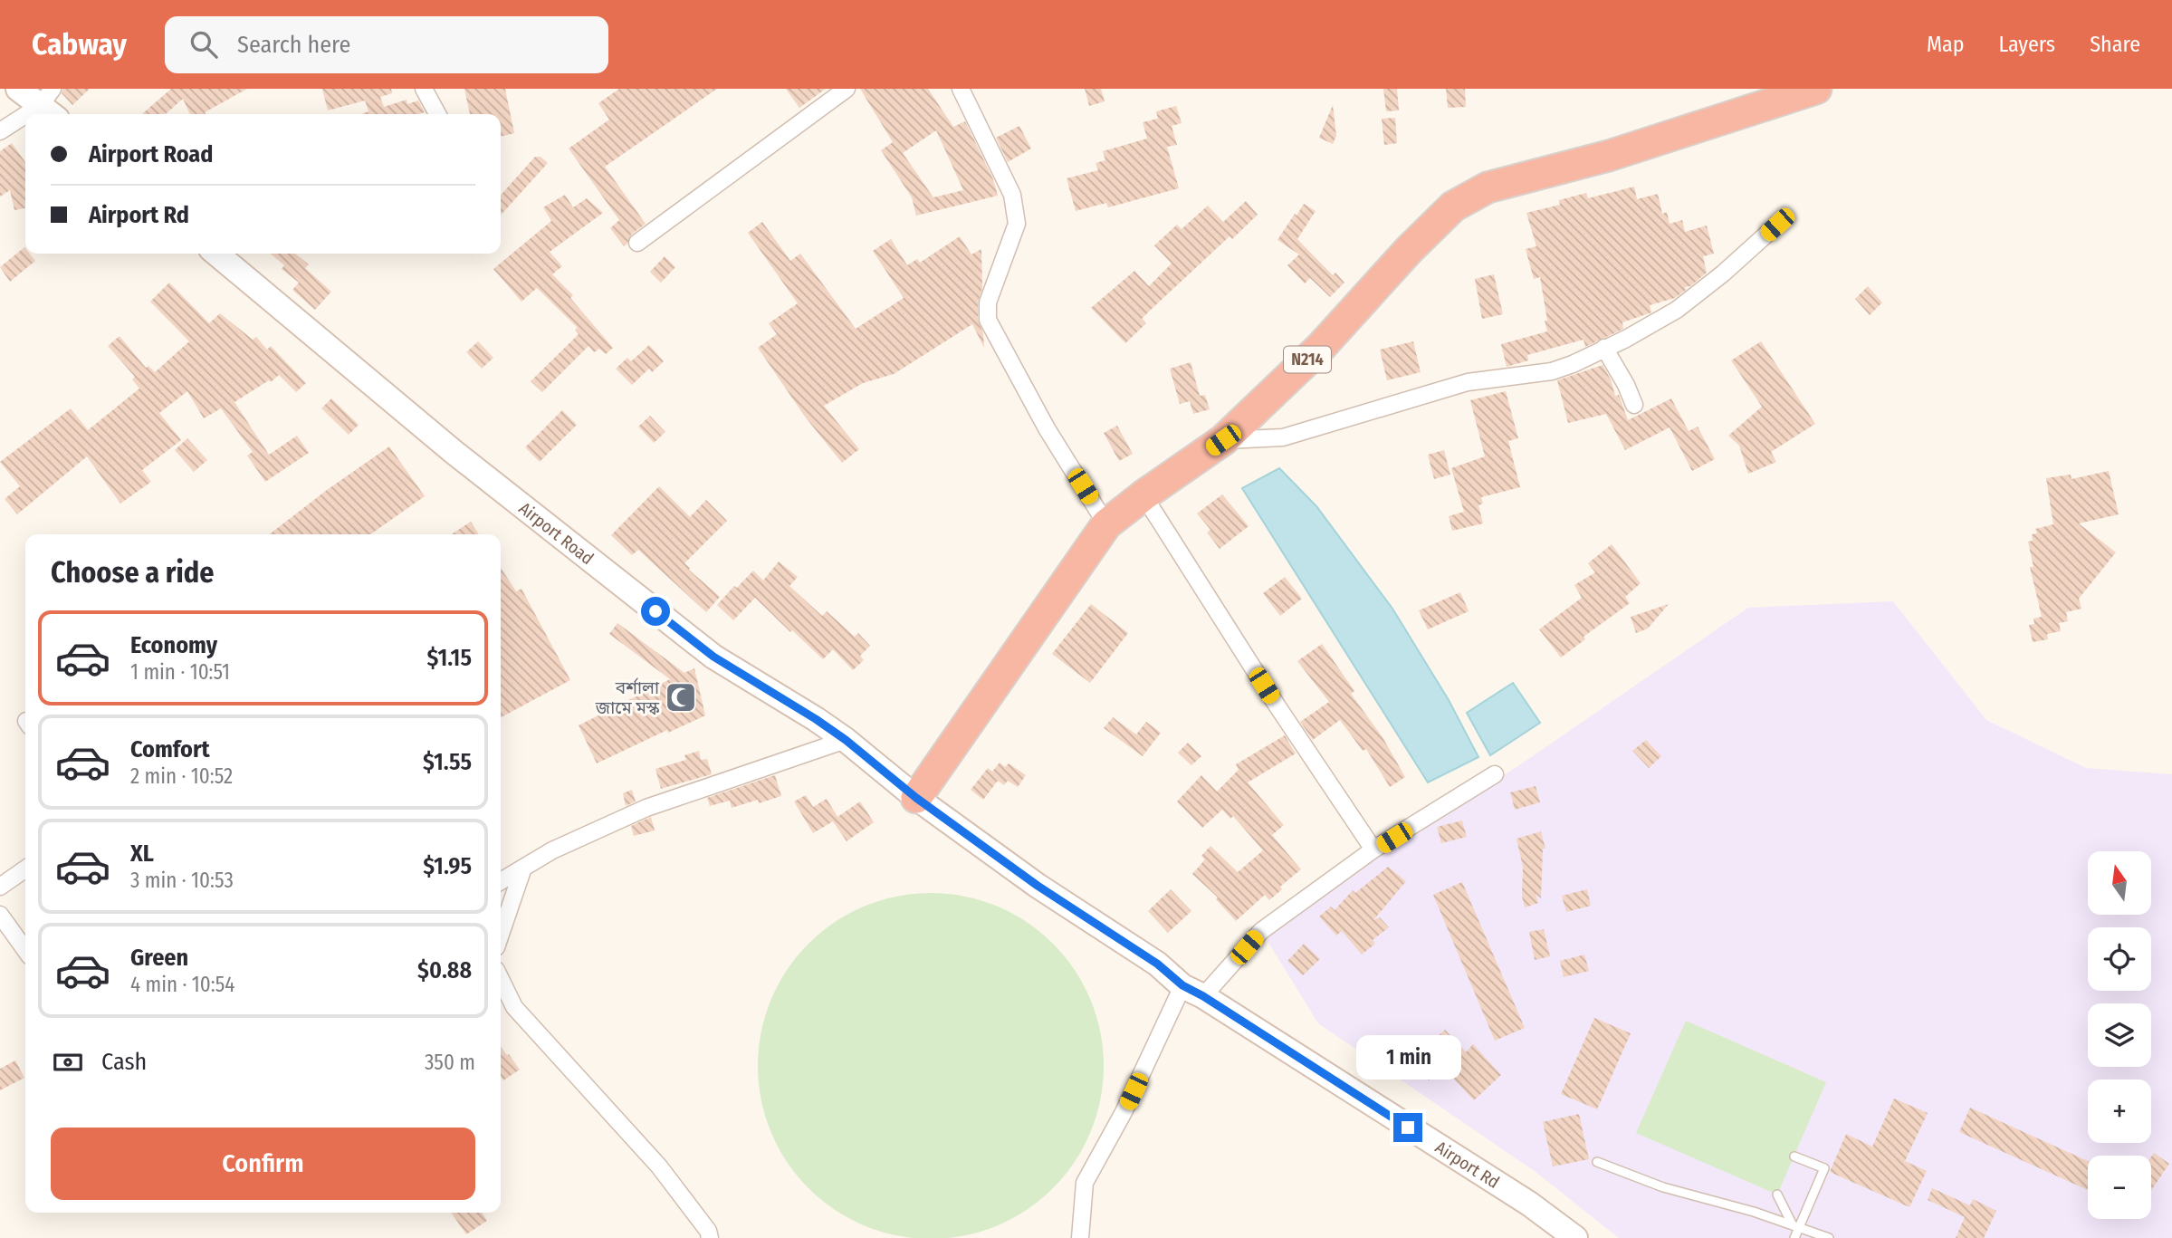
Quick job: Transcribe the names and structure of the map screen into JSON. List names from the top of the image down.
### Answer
{
  "streets": {
    "highway": ["N214"],
    "main road": ["Airport Road", "Airport Rd"]
  },
  "crossings": [
    ["N214", "Airport Road"],
    ["N214", "Airport Rd"],
    ["Airport Road", "Airport Rd"]
  ],
  "places": {
    "mosque": ["বর্শালা জামে মস্ক"]
  },
  "north": "top",
  "page": {
    "header": "Cabway",
    "search": "Search here",
    "nav": ["Map", "Layers", "Share"],
    "banner": ["Airport Road", "Airport Rd"],
    "heading": "Choose a ride",
    "list": [
      {
        "name": "Economy",
        "note": "1 min · 10:51",
        "value": "$1.15"
      },
      {
        "name": "Comfort",
        "note": "2 min · 10:52",
        "value": "$1.55"
      },
      {
        "name": "XL",
        "note": "3 min · 10:53",
        "value": "$1.95"
      },
      {
        "name": "Green",
        "note": "4 min · 10:54",
        "value": "$0.88"
      }
    ],
    "map_buttons": ["+", "−"],
    "pay": ["Cash", "350 m"],
    "bubble": "1 min",
    "buttons": "Confirm"
  }
}
